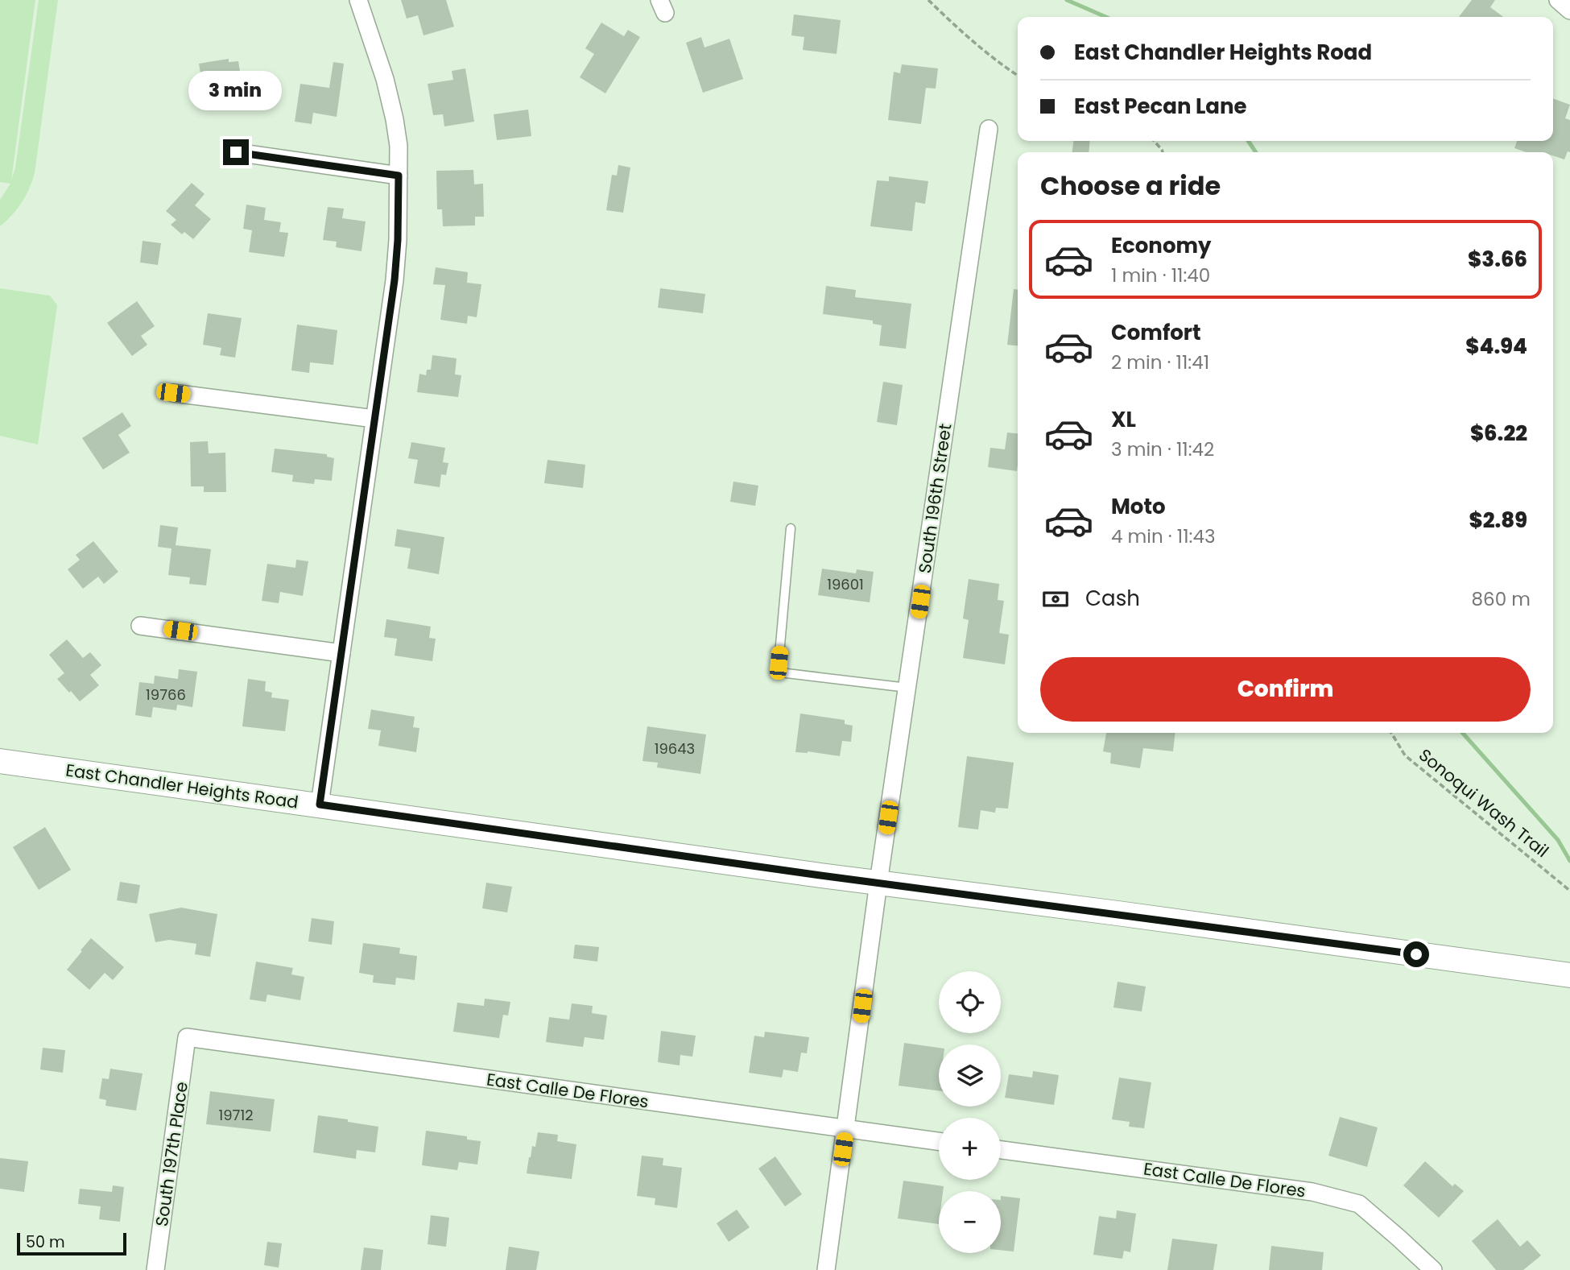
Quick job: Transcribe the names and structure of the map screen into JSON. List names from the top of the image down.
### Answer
{
  "streets": {
    "main road": ["East Chandler Heights Road"],
    "street": ["South 196th Street", "East Calle De Flores", "South 197th Place"],
    "path": ["Sonoqui Wash Trail"]
  },
  "crossings": [
    ["South 196th Street", "East Chandler Heights Road"],
    ["South 196th Street", "East Calle De Flores"],
    ["East Calle De Flores", "South 197th Place"]
  ],
  "house_numbers": [
    "19601",
    "19766",
    "19643",
    "19712"
  ],
  "scale_bar": "50 m",
  "page": {
    "banner": ["East Chandler Heights Road", "East Pecan Lane"],
    "bubble": "3 min",
    "heading": "Choose a ride",
    "list": [
      {
        "name": "Economy",
        "note": "1 min · 11:40",
        "value": "$3.66"
      },
      {
        "name": "Comfort",
        "note": "2 min · 11:41",
        "value": "$4.94"
      },
      {
        "name": "XL",
        "note": "3 min · 11:42",
        "value": "$6.22"
      },
      {
        "name": "Moto",
        "note": "4 min · 11:43",
        "value": "$2.89"
      }
    ],
    "pay": ["Cash", "860 m"],
    "buttons": "Confirm",
    "map_buttons": ["+", "−"],
    "scale": "50 m"
  }
}
